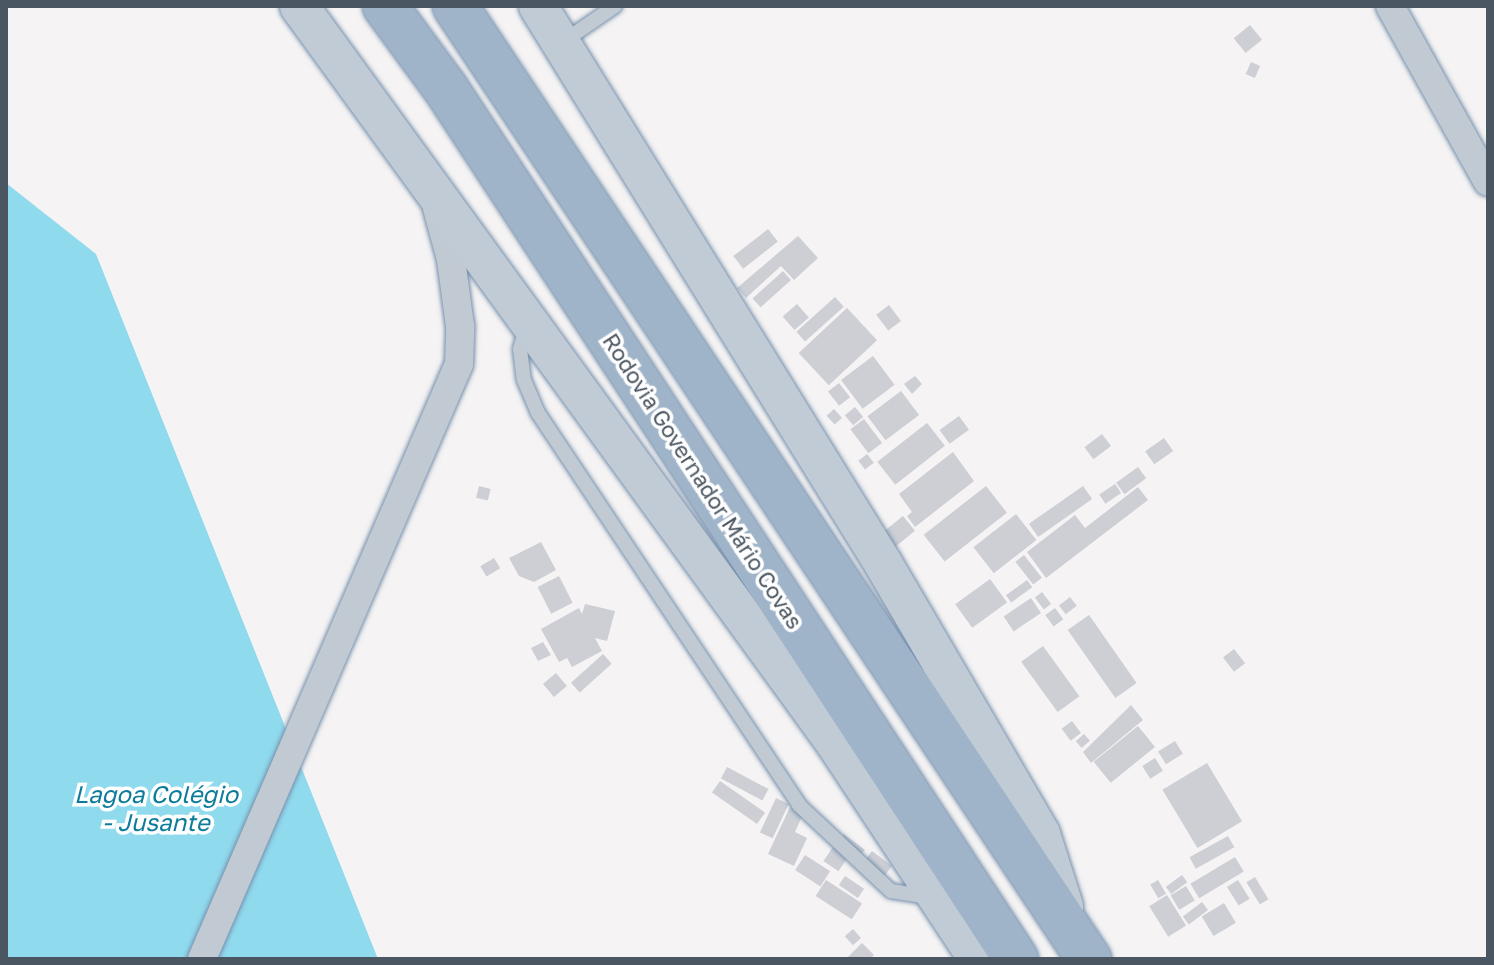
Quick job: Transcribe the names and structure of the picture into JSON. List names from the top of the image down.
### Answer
{
  "streets": {
    "highway": ["Rodovia Governador Mário Covas"]
  },
  "water": ["Lagoa Colégio - Jusante"]
}
